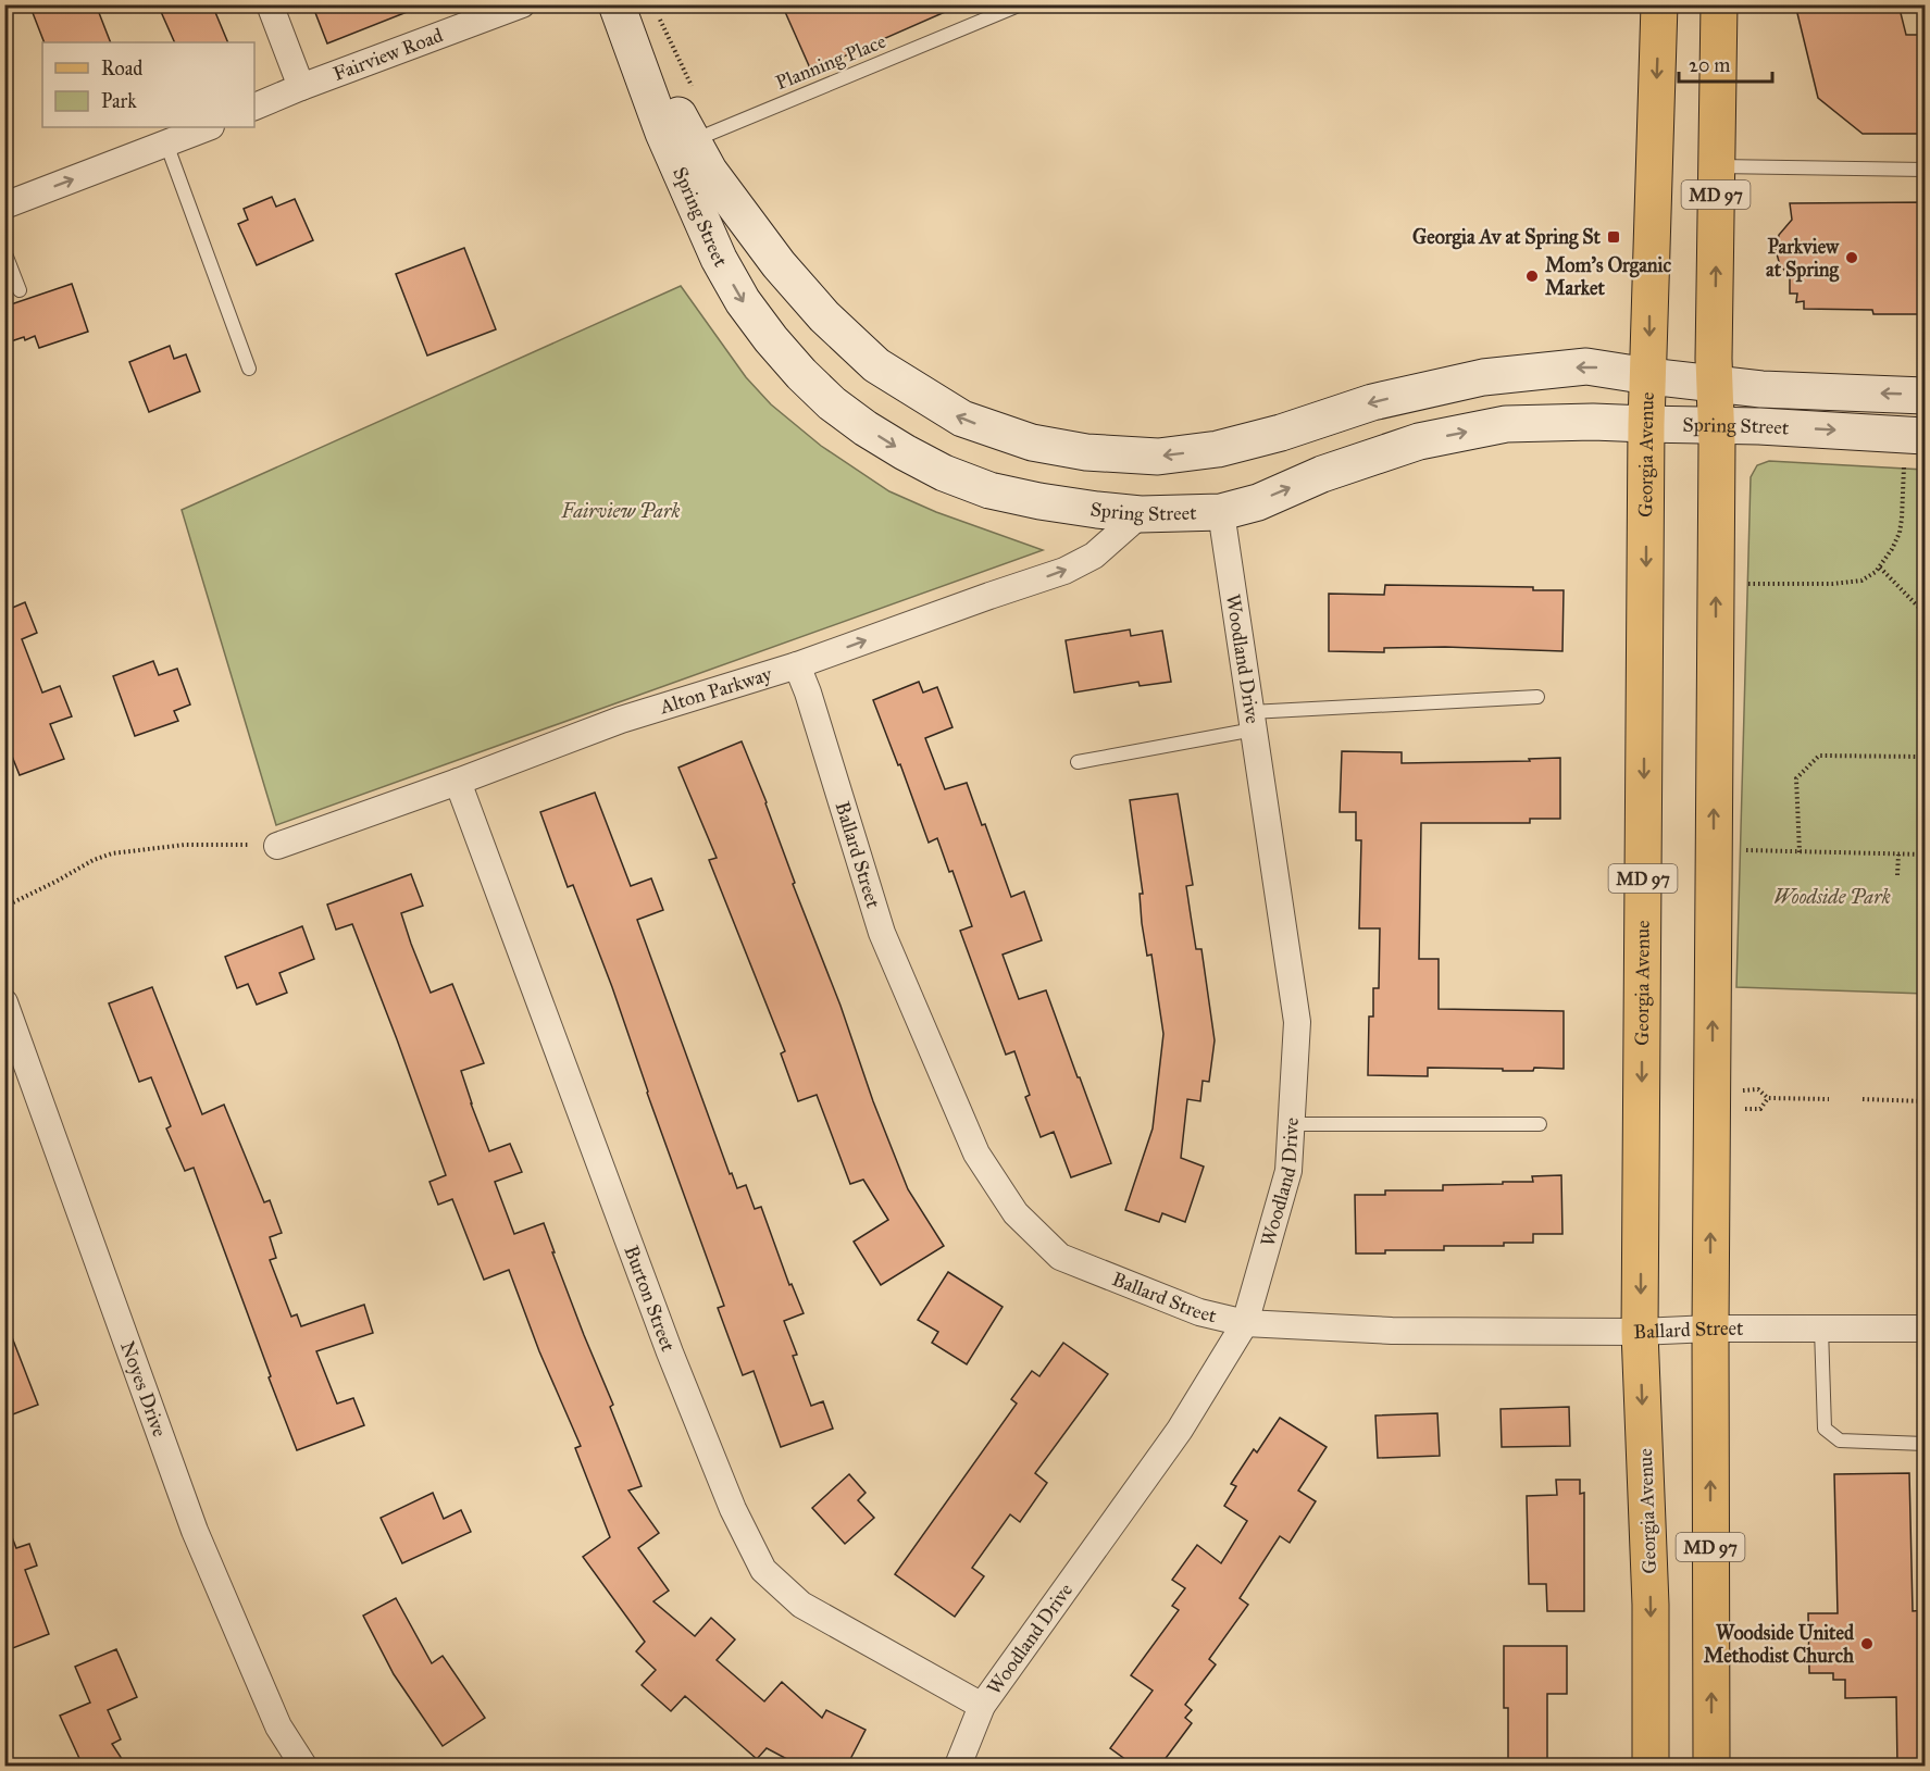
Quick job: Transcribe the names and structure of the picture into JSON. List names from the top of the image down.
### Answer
{
  "streets": {
    "main road": ["MD 97", "Spring Street", "Georgia Avenue"],
    "street": [
      "Fairview Road",
      "Woodland Drive",
      "Alton Parkway",
      "Ballard Street",
      "Burton Street",
      "Noyes Drive"
    ],
    "lane": ["Planning Place"]
  },
  "crossings": [
    ["Planning Place", "Spring Street"],
    ["MD 97", "Spring Street"],
    ["MD 97", "Ballard Street"],
    ["Spring Street", "Georgia Avenue"],
    ["Spring Street", "Woodland Drive"],
    ["Spring Street", "Alton Parkway"],
    ["Georgia Avenue", "Ballard Street"],
    ["Woodland Drive", "Ballard Street"],
    ["Woodland Drive", "Burton Street"],
    ["Alton Parkway", "Ballard Street"],
    ["Alton Parkway", "Burton Street"]
  ],
  "one_way": ["Alton Parkway"],
  "parks": ["Fairview Park", "Woodside Park"],
  "places": {
    "transit": ["Georgia Av at Spring St"],
    "other": ["Parkview at Spring", "Mom's Organic Market", "Woodside United Methodist Church"]
  },
  "legend": ["Road", "Park"],
  "scale_bar": "20 m"
}
